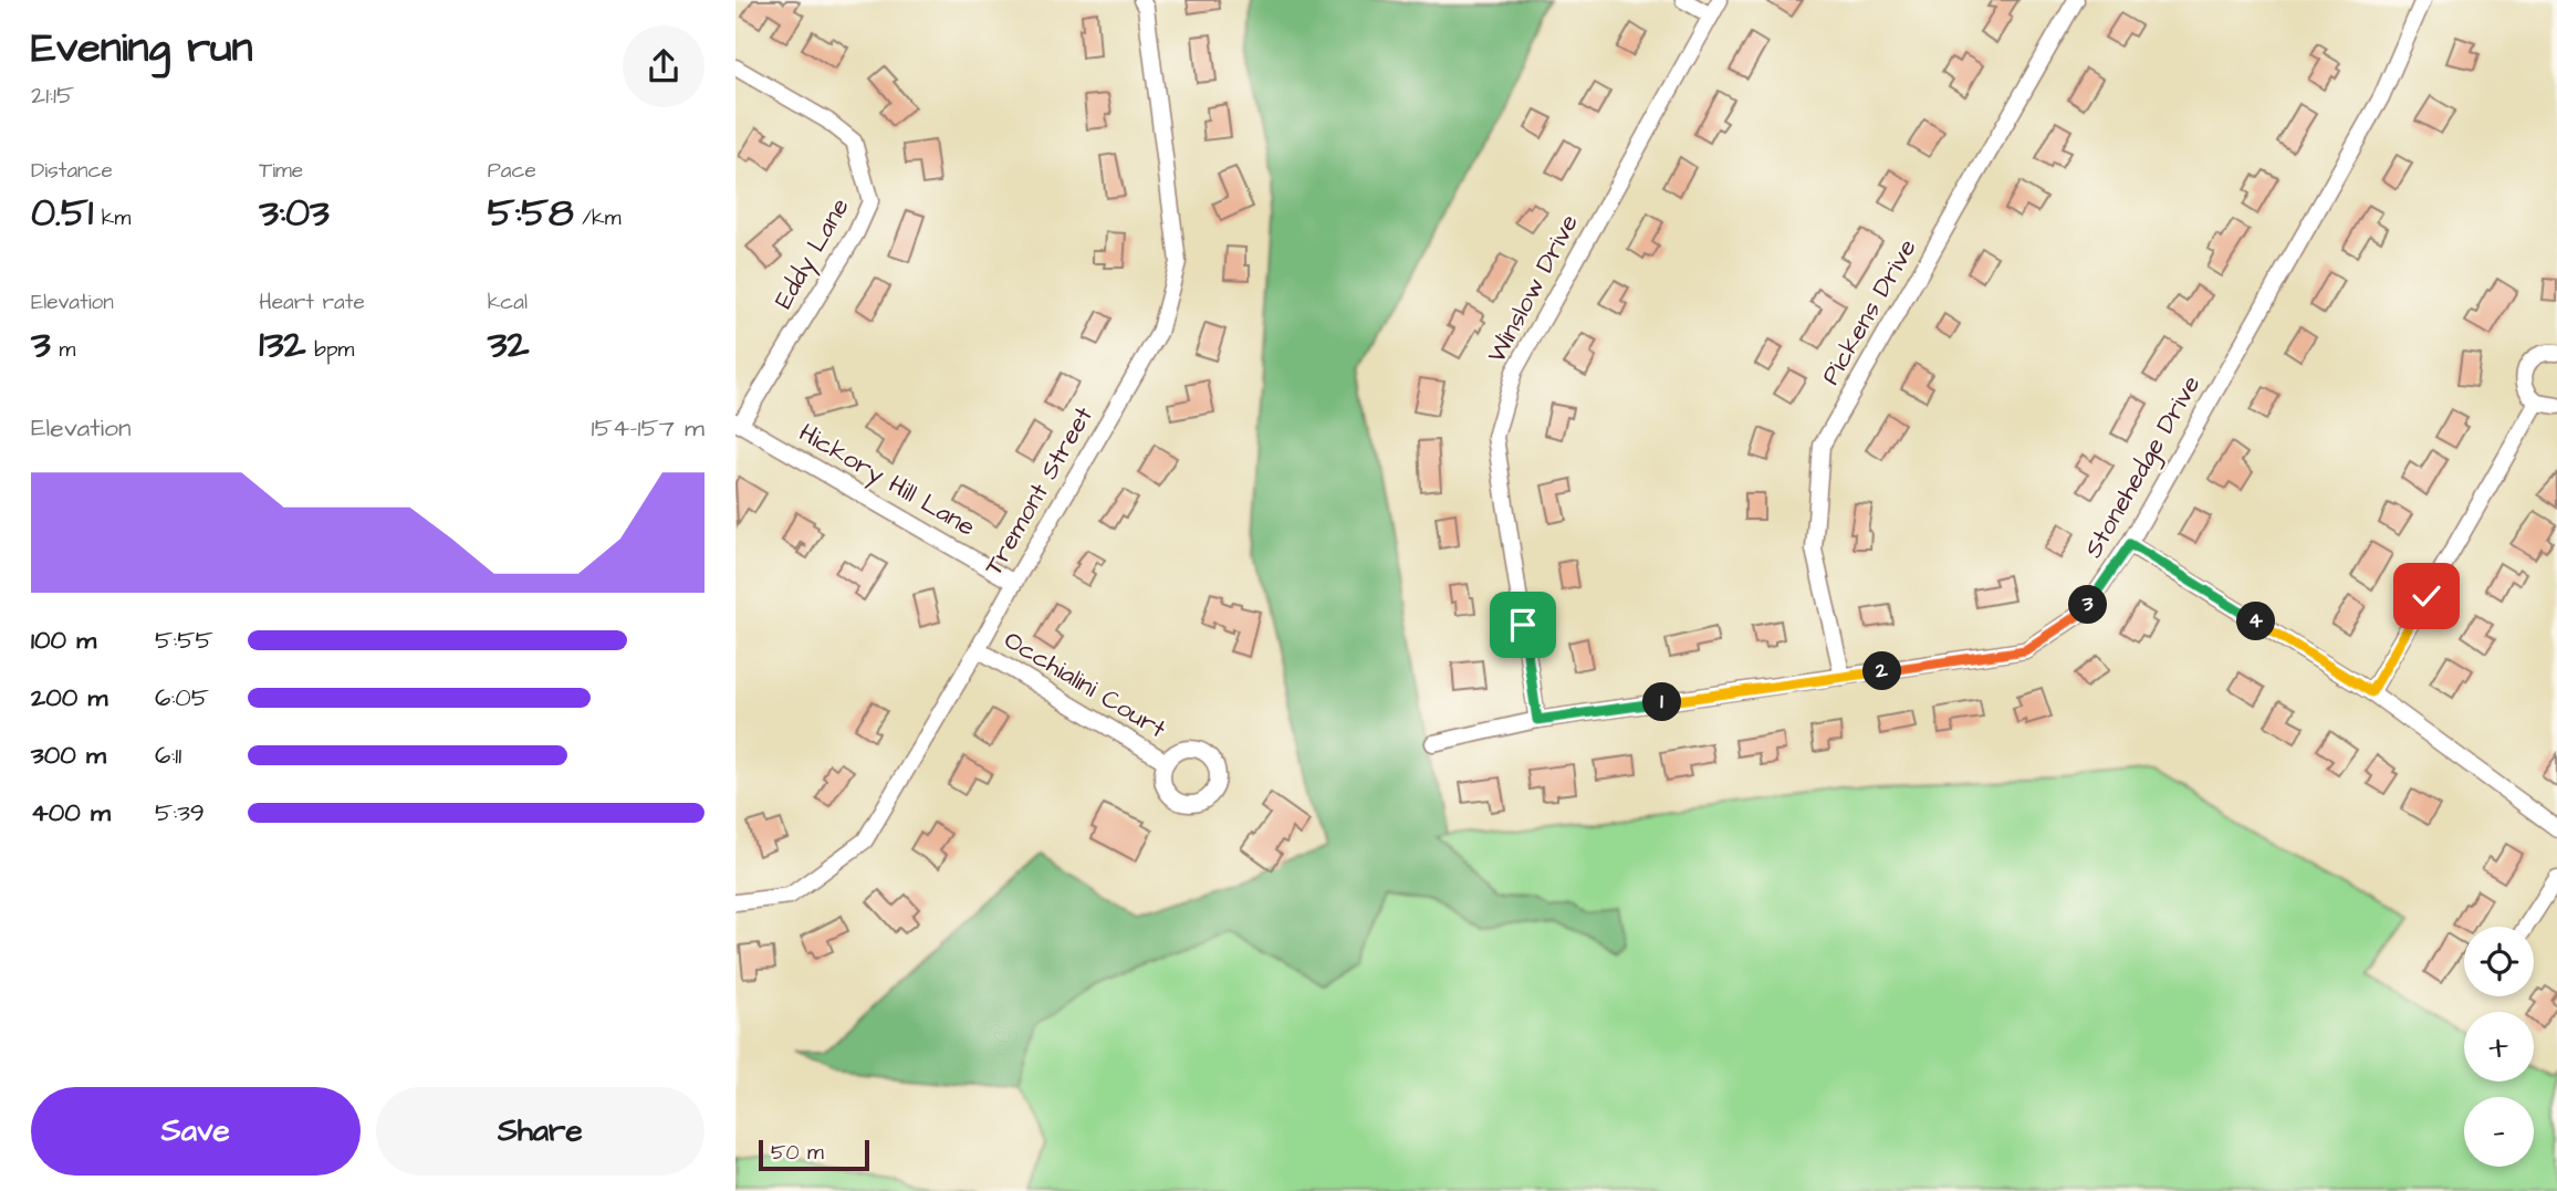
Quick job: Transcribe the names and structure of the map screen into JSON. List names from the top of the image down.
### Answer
{
  "streets": {
    "street": [
      "Eddy Lane",
      "Winslow Drive",
      "Pickens Drive",
      "Stonehedge Drive",
      "Hickory Hill Lane",
      "Tremont Street",
      "Occhialini Court"
    ]
  },
  "crossings": [
    ["Eddy Lane", "Hickory Hill Lane"],
    ["Winslow Drive", "Stonehedge Drive"],
    ["Pickens Drive", "Stonehedge Drive"],
    ["Hickory Hill Lane", "Tremont Street"],
    ["Tremont Street", "Occhialini Court"]
  ],
  "scale_bar": "50 m",
  "page": {
    "heading": ["Evening run", "21:15"],
    "stats": [
      ["Distance", "0.51 km"],
      ["Time", "3:03"],
      ["Pace", "5:58 /km"],
      ["Elevation", "3 m"],
      ["Heart rate", "132 bpm"],
      ["kcal", "32"]
    ],
    "chart": ["Elevation", "154–157 m"],
    "pins": [
      "3",
      "4",
      "2",
      "1"
    ],
    "list": [
      {
        "name": "100 m",
        "note": "5:55"
      },
      {
        "name": "200 m",
        "note": "6:05"
      },
      {
        "name": "300 m",
        "note": "6:11"
      },
      {
        "name": "400 m",
        "note": "5:39"
      }
    ],
    "map_buttons": ["+", "−"],
    "buttons": ["Save", "Share"],
    "scale": "50 m"
  }
}
